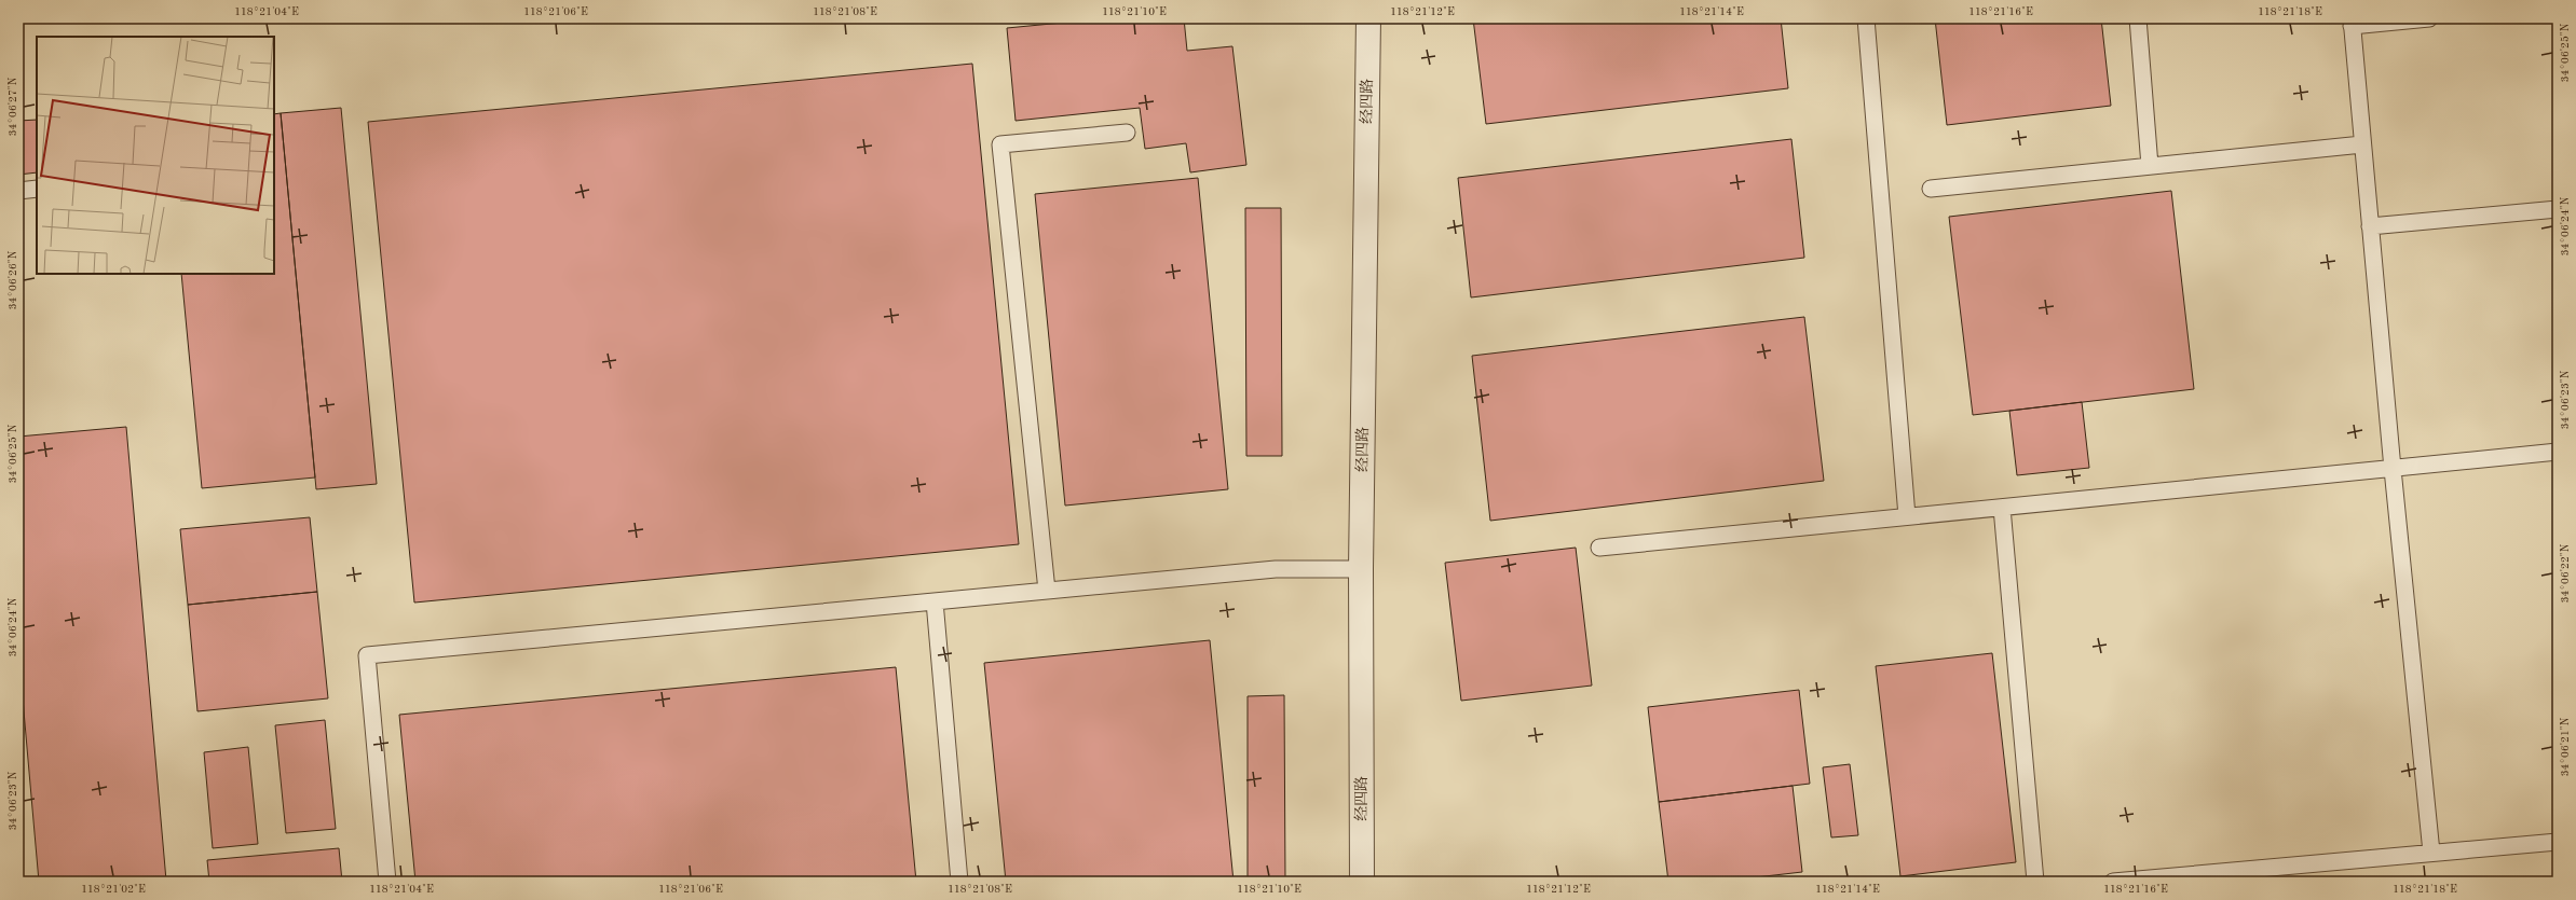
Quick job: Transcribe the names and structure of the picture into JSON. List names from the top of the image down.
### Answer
{
  "streets": {
    "street": ["经四路"]
  },
  "coordinates": [
    "118°21'04\"E",
    "118°21'06\"E",
    "118°21'08\"E",
    "118°21'10\"E",
    "118°21'12\"E",
    "118°21'14\"E",
    "118°21'16\"E",
    "118°21'18\"E",
    "34°06'25\"N",
    "34°06'27\"N",
    "34°06'24\"N",
    "34°06'26\"N",
    "34°06'23\"N",
    "34°06'22\"N",
    "34°06'21\"N",
    "118°21'02\"E"
  ]
}
